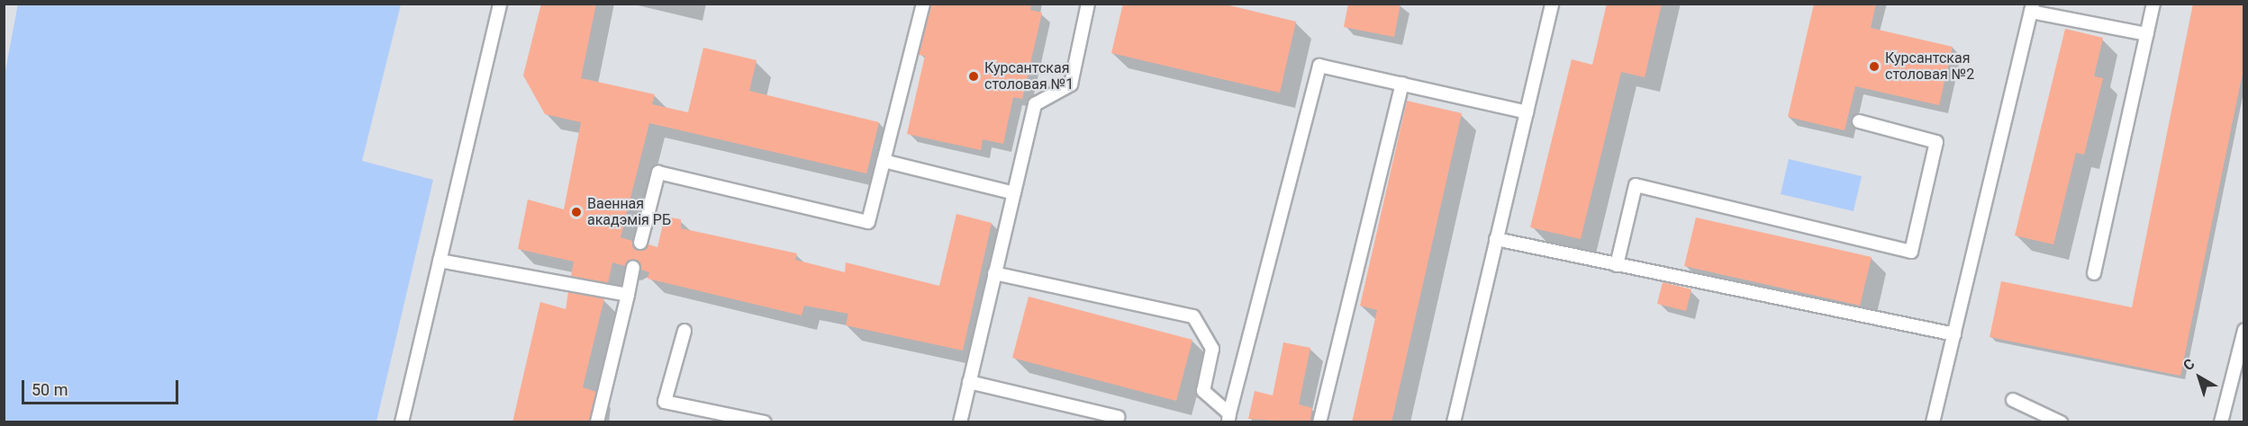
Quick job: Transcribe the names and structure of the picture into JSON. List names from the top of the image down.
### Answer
{
  "places": ["Курсантская столовая №2", "Курсантская столовая №1", "Ваенная акадэмія РБ"],
  "scale_bar": "50 m",
  "north": "top left"
}
